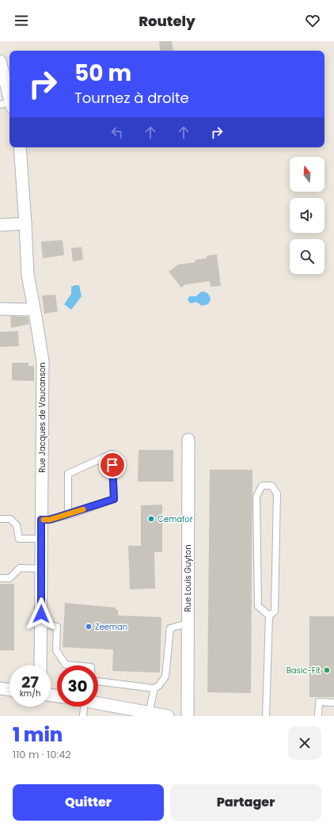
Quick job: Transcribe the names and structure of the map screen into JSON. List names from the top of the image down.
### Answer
{
  "streets": {
    "street": ["Rue Jacques de Vaucanson", "Rue Louis Guyton"]
  },
  "places": ["Cemafor", "Zeeman", "Basic-Fit"],
  "north": "top",
  "page": {
    "header": "Routely",
    "turn": ["50 m", "Tournez à droite"],
    "speed": "27 km/h",
    "limit": "30",
    "heading": ["1 min", "110 m · 10:42"],
    "buttons": ["Quitter", "Partager"]
  }
}
